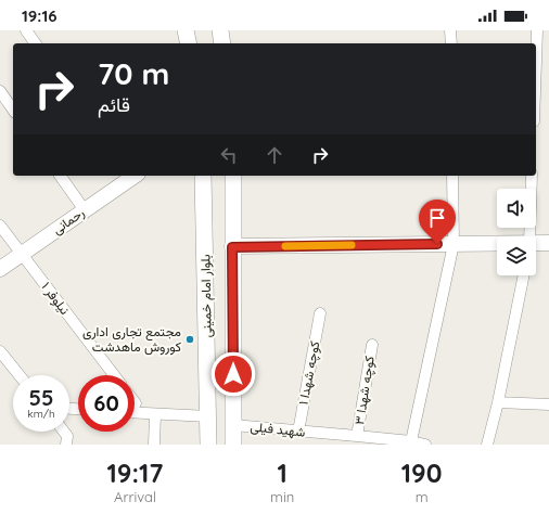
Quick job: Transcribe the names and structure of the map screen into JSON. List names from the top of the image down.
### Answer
{
  "streets": {
    "main road": ["بلوار امام خمینی"],
    "street": [
      "رحمانی",
      "نیلوفر ۱",
      "کوچه شهدا ۱",
      "کوچه شهدا ۳",
      "شهید فیلی"
    ]
  },
  "crossings": [
    ["رحمانی", "نیلوفر ۱"],
    ["بلوار امام خمینی", "شهید فیلی"],
    ["کوچه شهدا ۱", "شهید فیلی"],
    ["کوچه شهدا ۳", "شهید فیلی"]
  ],
  "places": ["مجتمع تجاری اداری کوروش ماهدشت"],
  "page": {
    "status": "19:16",
    "turn": ["70 m", "قائم"],
    "speed": "55 km/h",
    "limit": "60",
    "eta": [
      "19:17",
      "Arrival",
      "1",
      "min",
      "190",
      "m"
    ]
  }
}
